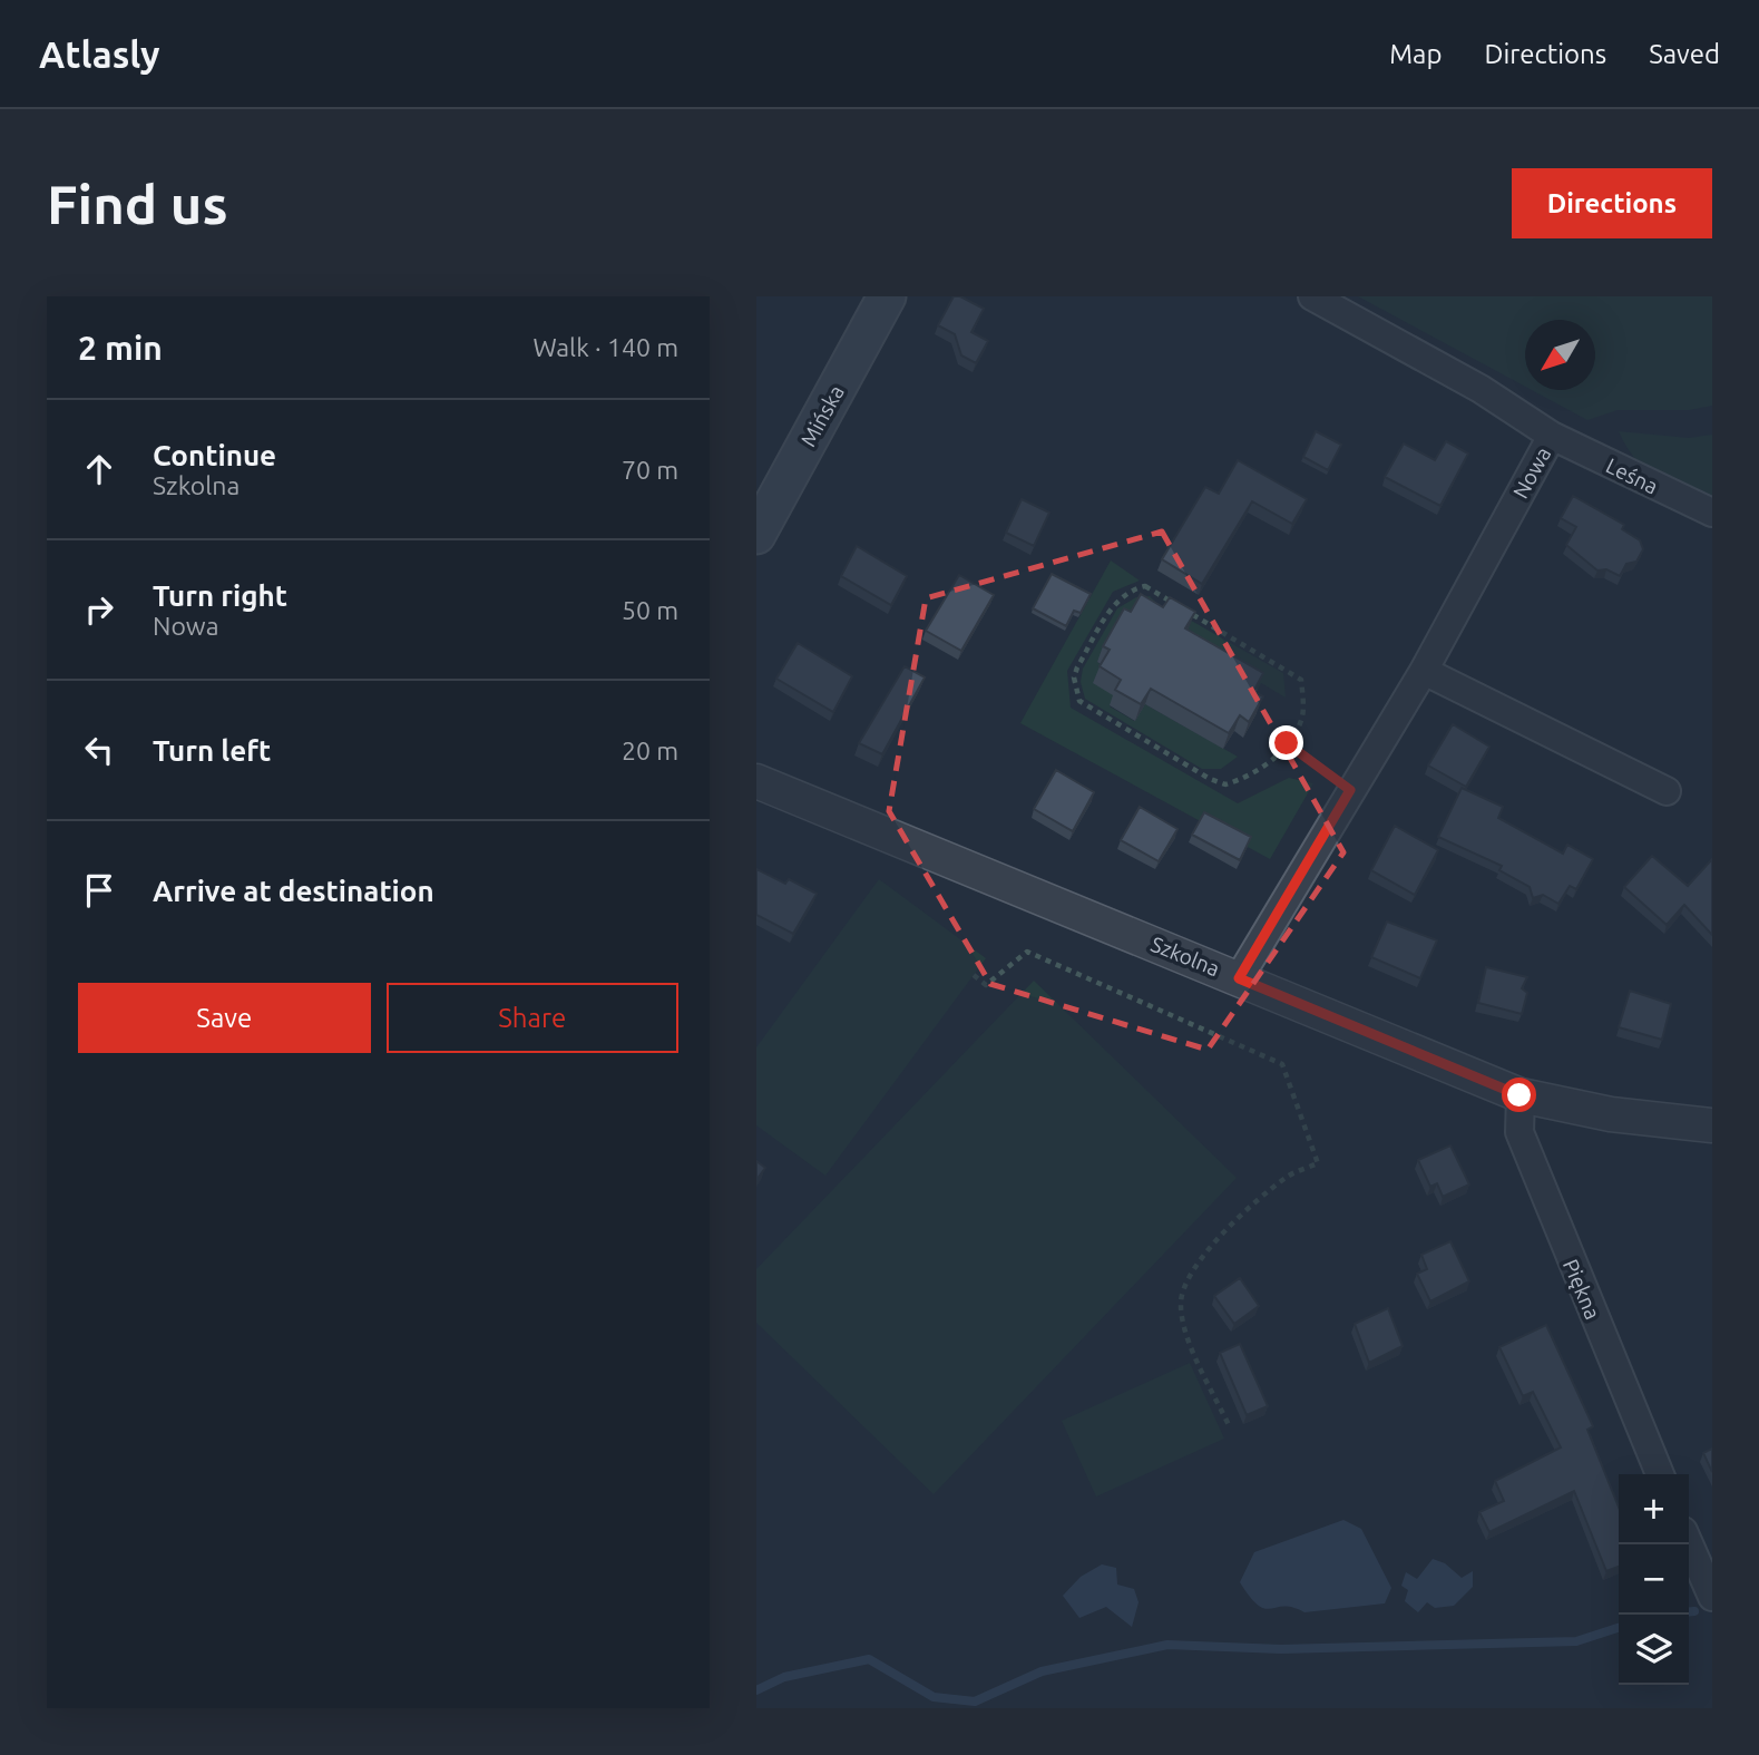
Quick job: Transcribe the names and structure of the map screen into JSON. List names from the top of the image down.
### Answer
{
  "streets": {
    "main road": ["Mińska"],
    "street": [
      "Nowa",
      "Leśna",
      "Szkolna",
      "Piękna"
    ]
  },
  "crossings": [
    ["Nowa", "Leśna"],
    ["Nowa", "Szkolna"],
    ["Szkolna", "Piękna"]
  ],
  "north": "bottom left",
  "page": {
    "header": "Atlasly",
    "nav": ["Map", "Directions", "Saved"],
    "buttons": [
      "Directions",
      ["Save", "Share"]
    ],
    "title": "Find us",
    "heading": ["2 min", "Walk · 140 m"],
    "list": [
      ["Continue", "Szkolna", "70 m"],
      ["Turn right", "Nowa", "50 m"],
      ["Turn left", "20 m"],
      "Arrive at destination"
    ],
    "map_buttons": ["+", "−"]
  }
}
